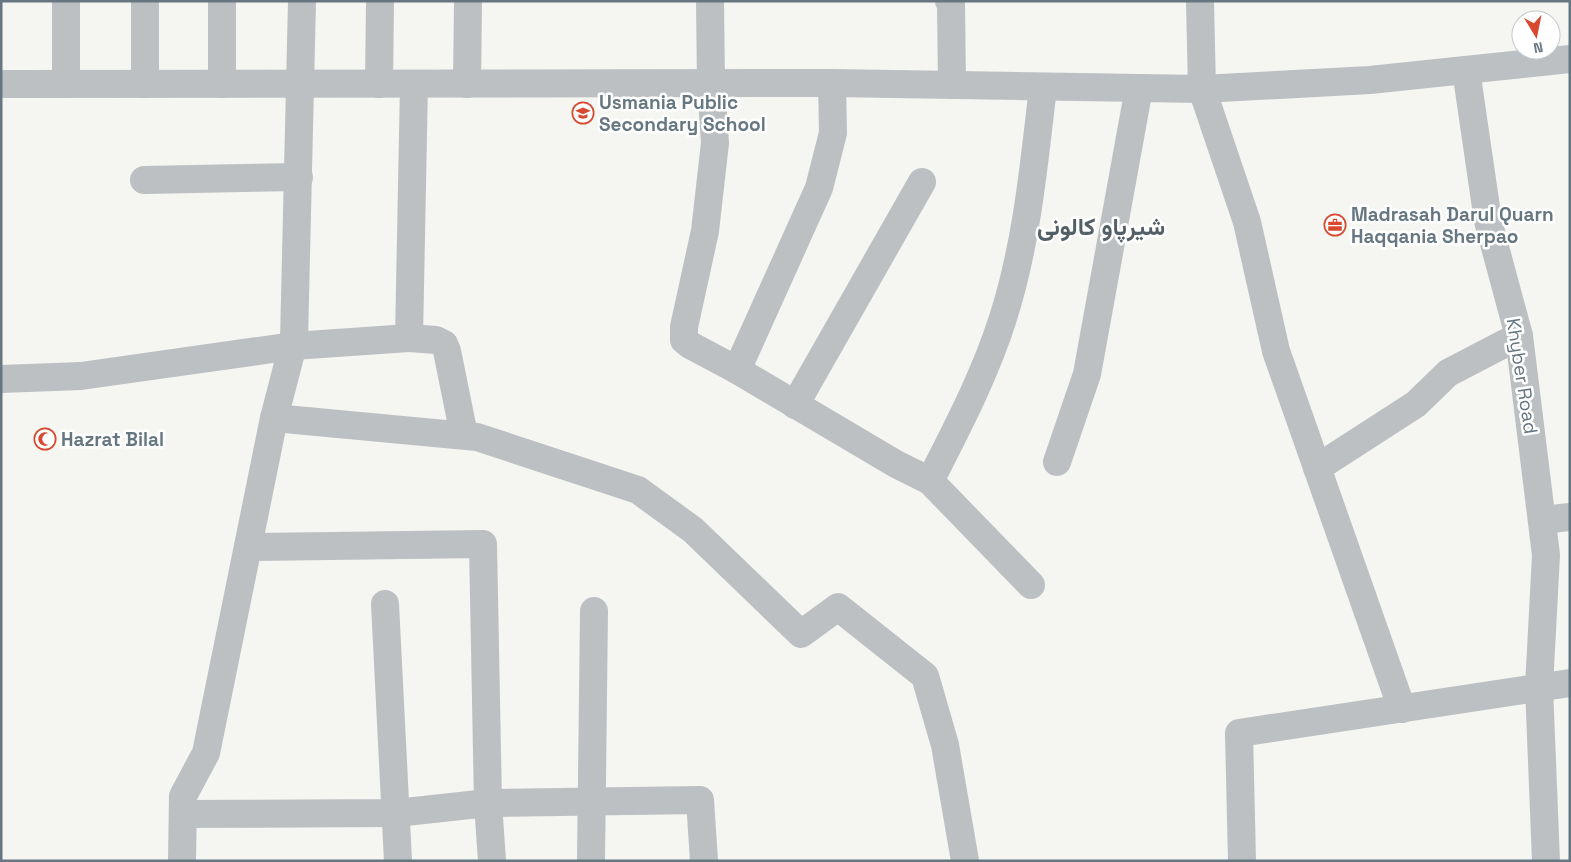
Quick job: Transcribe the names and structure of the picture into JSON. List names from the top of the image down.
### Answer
{
  "streets": {
    "street": ["Khyber Road"]
  },
  "districts": ["شیرپاو کالونی"],
  "places": {
    "school or university": ["Usmania Public Secondary School"],
    "office": ["Madrasah Darul Quarn Haqqania Sherpao"],
    "mosque": ["Hazrat Bilal"]
  },
  "north": "bottom"
}
